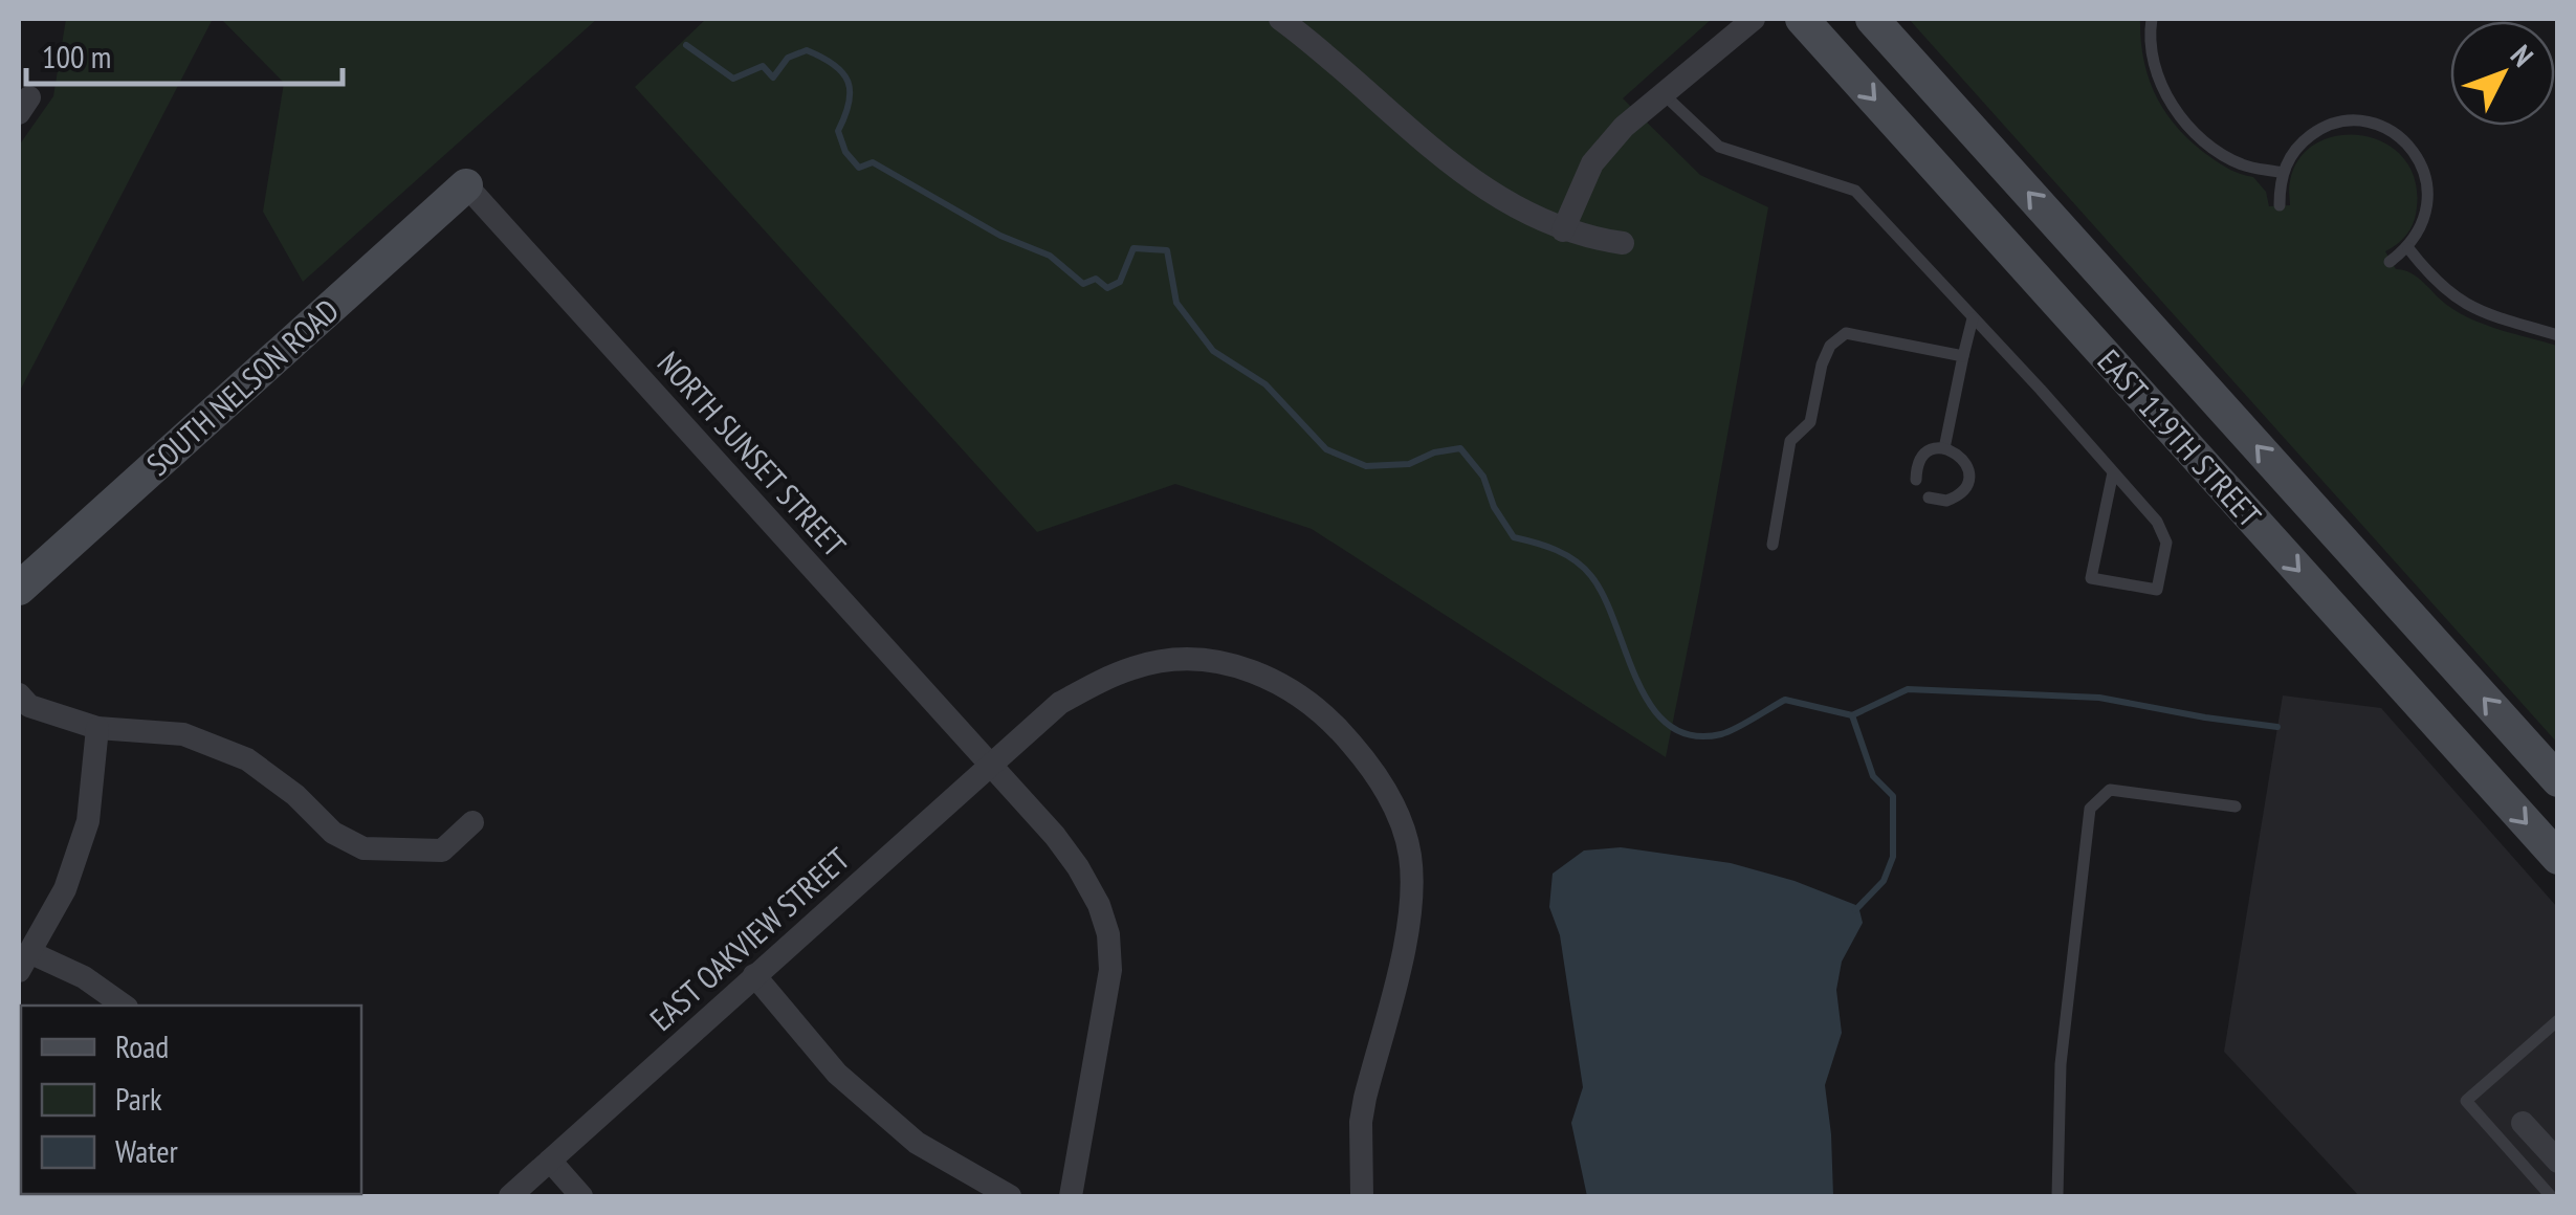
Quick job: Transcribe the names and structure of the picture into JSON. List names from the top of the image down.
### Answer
{
  "streets": {
    "main road": ["SOUTH NELSON ROAD", "EAST 119TH STREET"],
    "street": ["NORTH SUNSET STREET", "EAST OAKVIEW STREET"]
  },
  "crossings": [
    ["SOUTH NELSON ROAD", "NORTH SUNSET STREET"],
    ["NORTH SUNSET STREET", "EAST OAKVIEW STREET"]
  ],
  "legend": ["Road", "Park", "Water"],
  "scale_bar": "100 m",
  "north": "top right"
}
